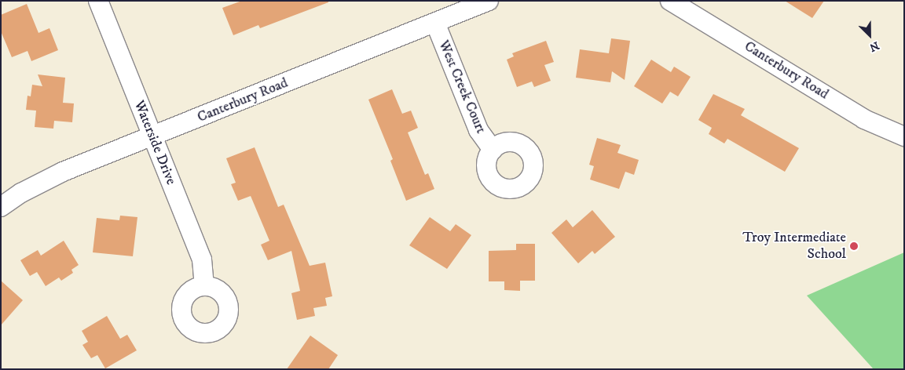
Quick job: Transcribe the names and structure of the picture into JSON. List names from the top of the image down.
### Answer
{
  "streets": {
    "street": ["Canterbury Road", "West Creek Court", "Waterside Drive"]
  },
  "crossings": [
    ["Canterbury Road", "West Creek Court"],
    ["Canterbury Road", "Waterside Drive"]
  ],
  "places": ["Troy Intermediate School"],
  "north": "bottom right"
}
